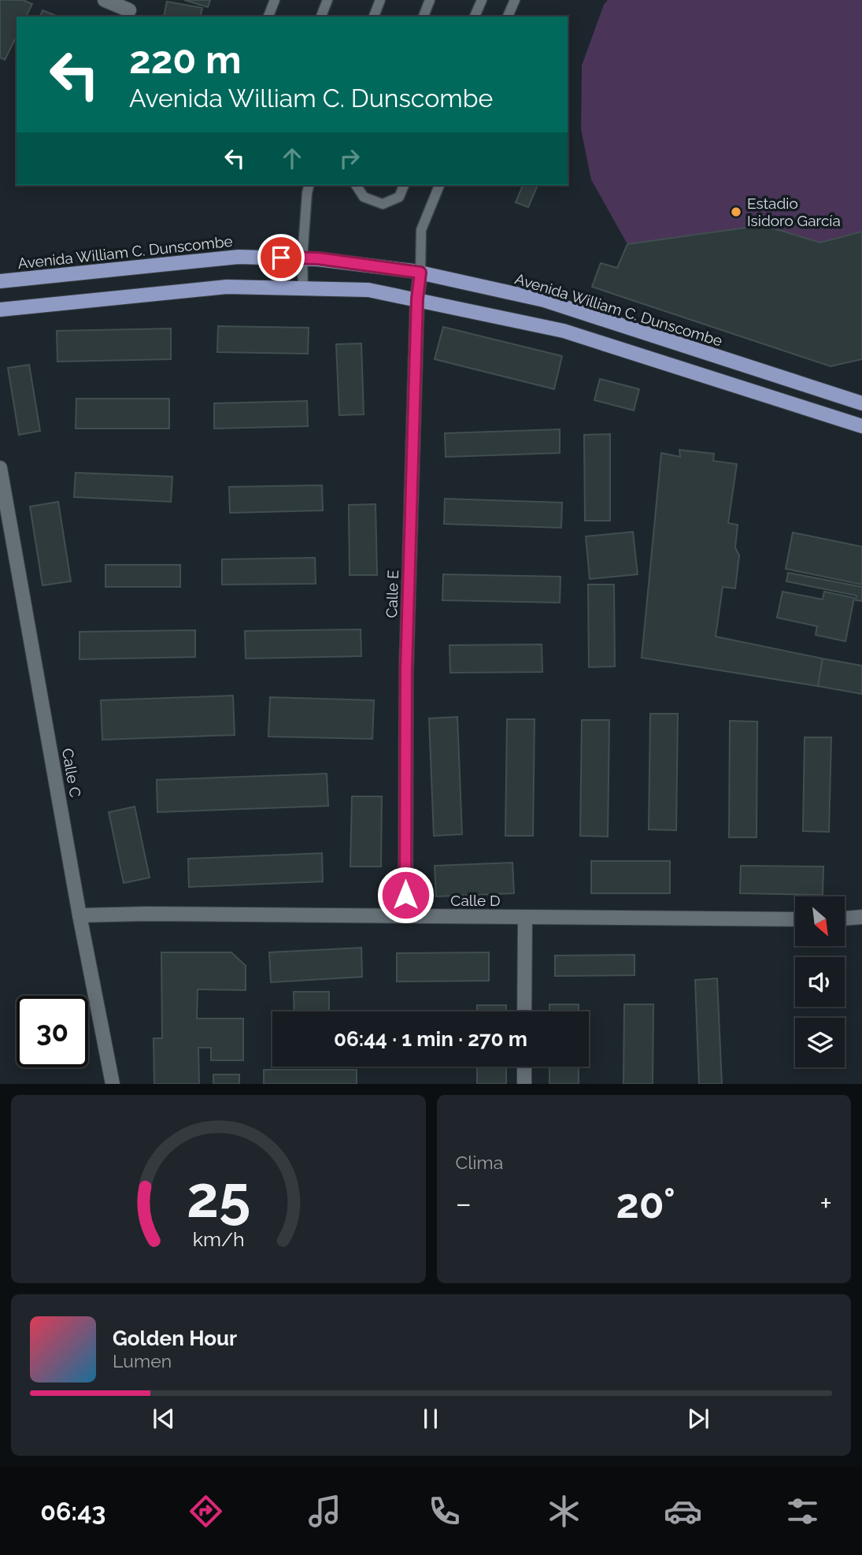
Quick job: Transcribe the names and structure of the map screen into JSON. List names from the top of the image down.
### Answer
{
  "streets": {
    "main road": ["Avenida William C. Dunscombe"],
    "street": ["Calle E", "Calle C", "Calle D"]
  },
  "crossings": [
    ["Avenida William C. Dunscombe", "Calle E"],
    ["Calle E", "Calle D"],
    ["Calle C", "Calle D"]
  ],
  "places": ["Estadio Isidoro García"],
  "north": "bottom right",
  "page": {
    "turn": ["220 m", "Avenida William C. Dunscombe"],
    "limit": "30",
    "trip": "06:44 · 1 min · 270 m",
    "tile": "Clima",
    "heat": ["−", "20°", "+"],
    "song": ["Golden Hour", "Lumen"],
    "tabs": "06:43",
    "gauge": ["25", "km/h"]
  }
}
